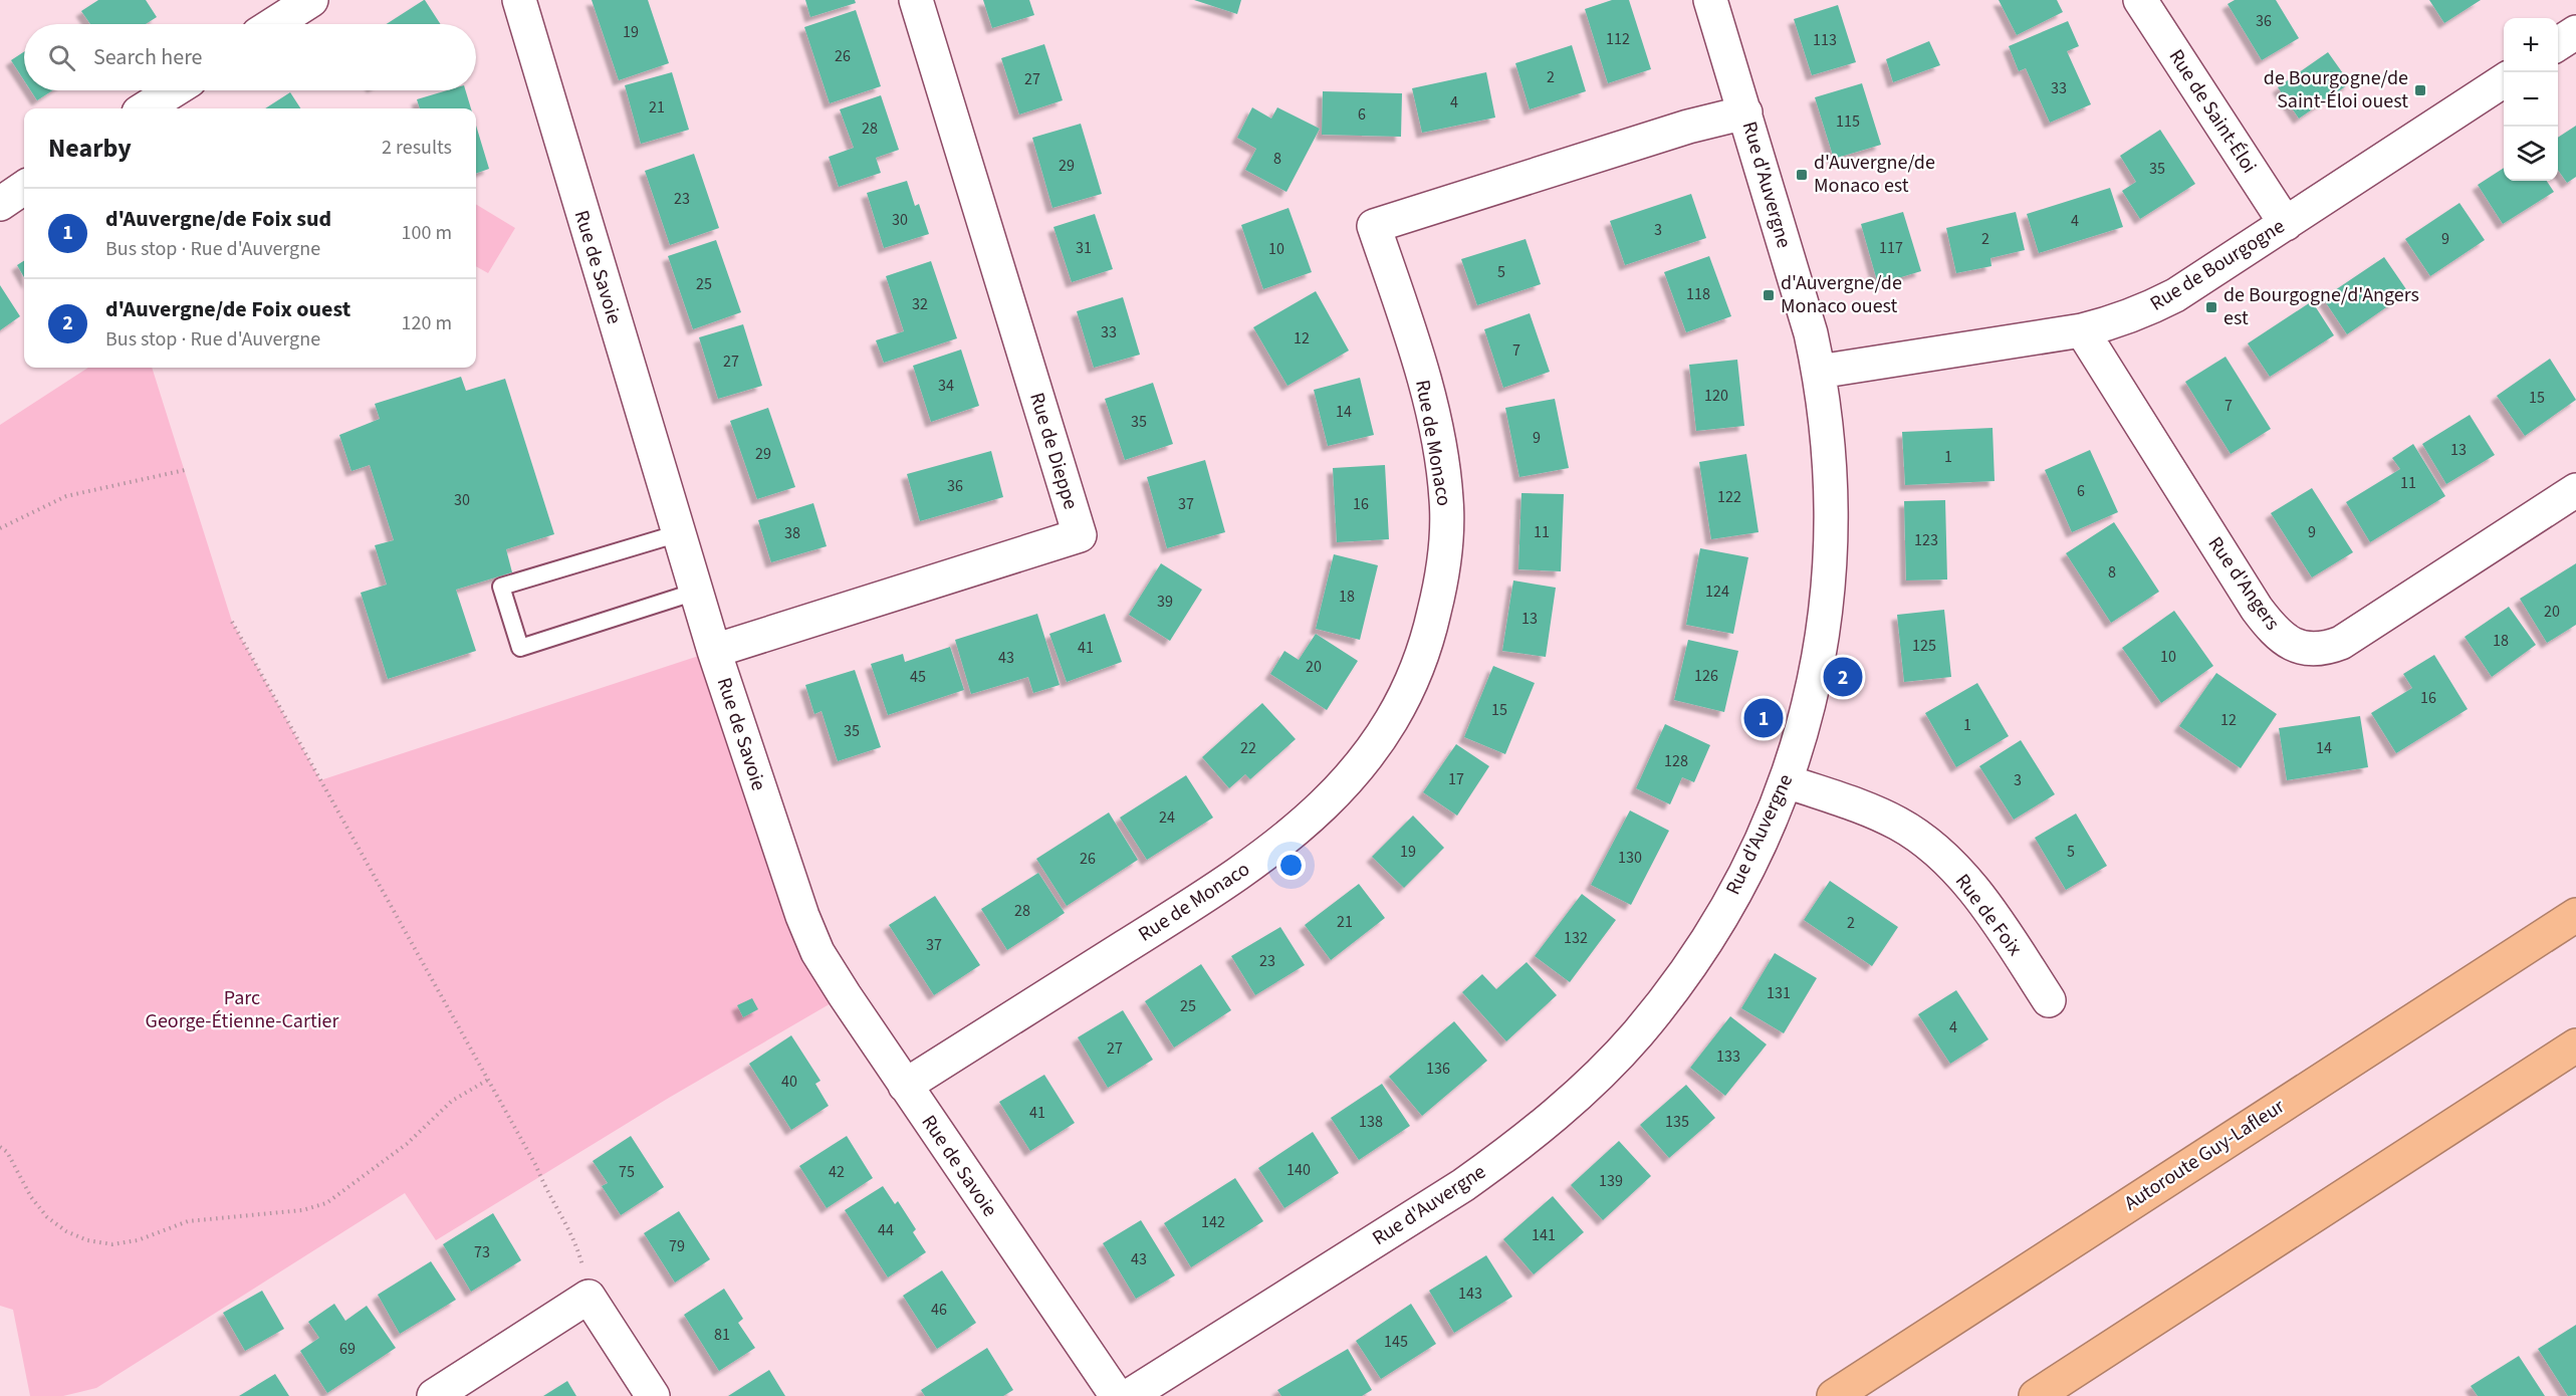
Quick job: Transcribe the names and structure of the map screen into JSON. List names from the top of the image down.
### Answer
{
  "streets": {
    "highway": ["Autoroute Guy-Lafleur"],
    "street": [
      "Rue de Saint-Éloi",
      "Rue d'Auvergne",
      "Rue de Bourgogne",
      "Rue de Savoie",
      "Rue de Monaco",
      "Rue de Dieppe",
      "Rue d'Angers",
      "Rue de Foix"
    ]
  },
  "crossings": [
    ["Rue de Saint-Éloi", "Rue de Bourgogne"],
    ["Rue d'Auvergne", "Rue de Bourgogne"],
    ["Rue d'Auvergne", "Rue de Monaco"],
    ["Rue d'Auvergne", "Rue de Foix"],
    ["Rue de Bourgogne", "Rue d'Angers"],
    ["Rue de Savoie", "Rue de Monaco"],
    ["Rue de Savoie", "Rue de Dieppe"]
  ],
  "parks": ["Parc George-Étienne-Cartier"],
  "places": {
    "transit": [
      "de Bourgogne/de Saint-Éloi ouest",
      "d'Auvergne/de Monaco est",
      "d'Auvergne/de Monaco ouest",
      "de Bourgogne/d'Angers est"
    ]
  },
  "house_numbers": [
    "36",
    "19",
    "112",
    "113",
    "26",
    "2",
    "27",
    "33",
    "4",
    "21",
    "6",
    "115",
    "28",
    "8",
    "29",
    "35",
    "23",
    "30",
    "4",
    "3",
    "2",
    "9",
    "31",
    "117",
    "10",
    "5",
    "25",
    "118",
    "32",
    "33",
    "12",
    "7",
    "27",
    "34",
    "120",
    "15",
    "7",
    "14",
    "35",
    "9",
    "13",
    "29",
    "1",
    "11",
    "36",
    "6",
    "122",
    "30",
    "37",
    "16",
    "11",
    "9",
    "38",
    "123",
    "8",
    "124",
    "18",
    "39",
    "20",
    "13",
    "18",
    "125",
    "41",
    "10",
    "43",
    "20",
    "126",
    "45",
    "16",
    "15",
    "12",
    "1",
    "35",
    "22",
    "14",
    "128",
    "17",
    "3",
    "24",
    "19",
    "5",
    "130",
    "26",
    "28",
    "21",
    "2",
    "132",
    "37",
    "23",
    "131",
    "25",
    "4",
    "27",
    "133",
    "136",
    "40",
    "41",
    "138",
    "135",
    "140",
    "75",
    "42",
    "139",
    "142",
    "44",
    "141",
    "79",
    "73",
    "43",
    "143",
    "46",
    "81",
    "145",
    "69"
  ],
  "page": {
    "map_buttons": ["+", "−"],
    "search": "Search here",
    "heading": ["Nearby", "2 results"],
    "list": [
      {
        "mark": "1",
        "name": "d'Auvergne/de Foix sud",
        "note": "Bus stop · Rue d'Auvergne",
        "value": "100 m"
      },
      {
        "mark": "2",
        "name": "d'Auvergne/de Foix ouest",
        "note": "Bus stop · Rue d'Auvergne",
        "value": "120 m"
      }
    ],
    "pins": ["2", "1"]
  }
}
